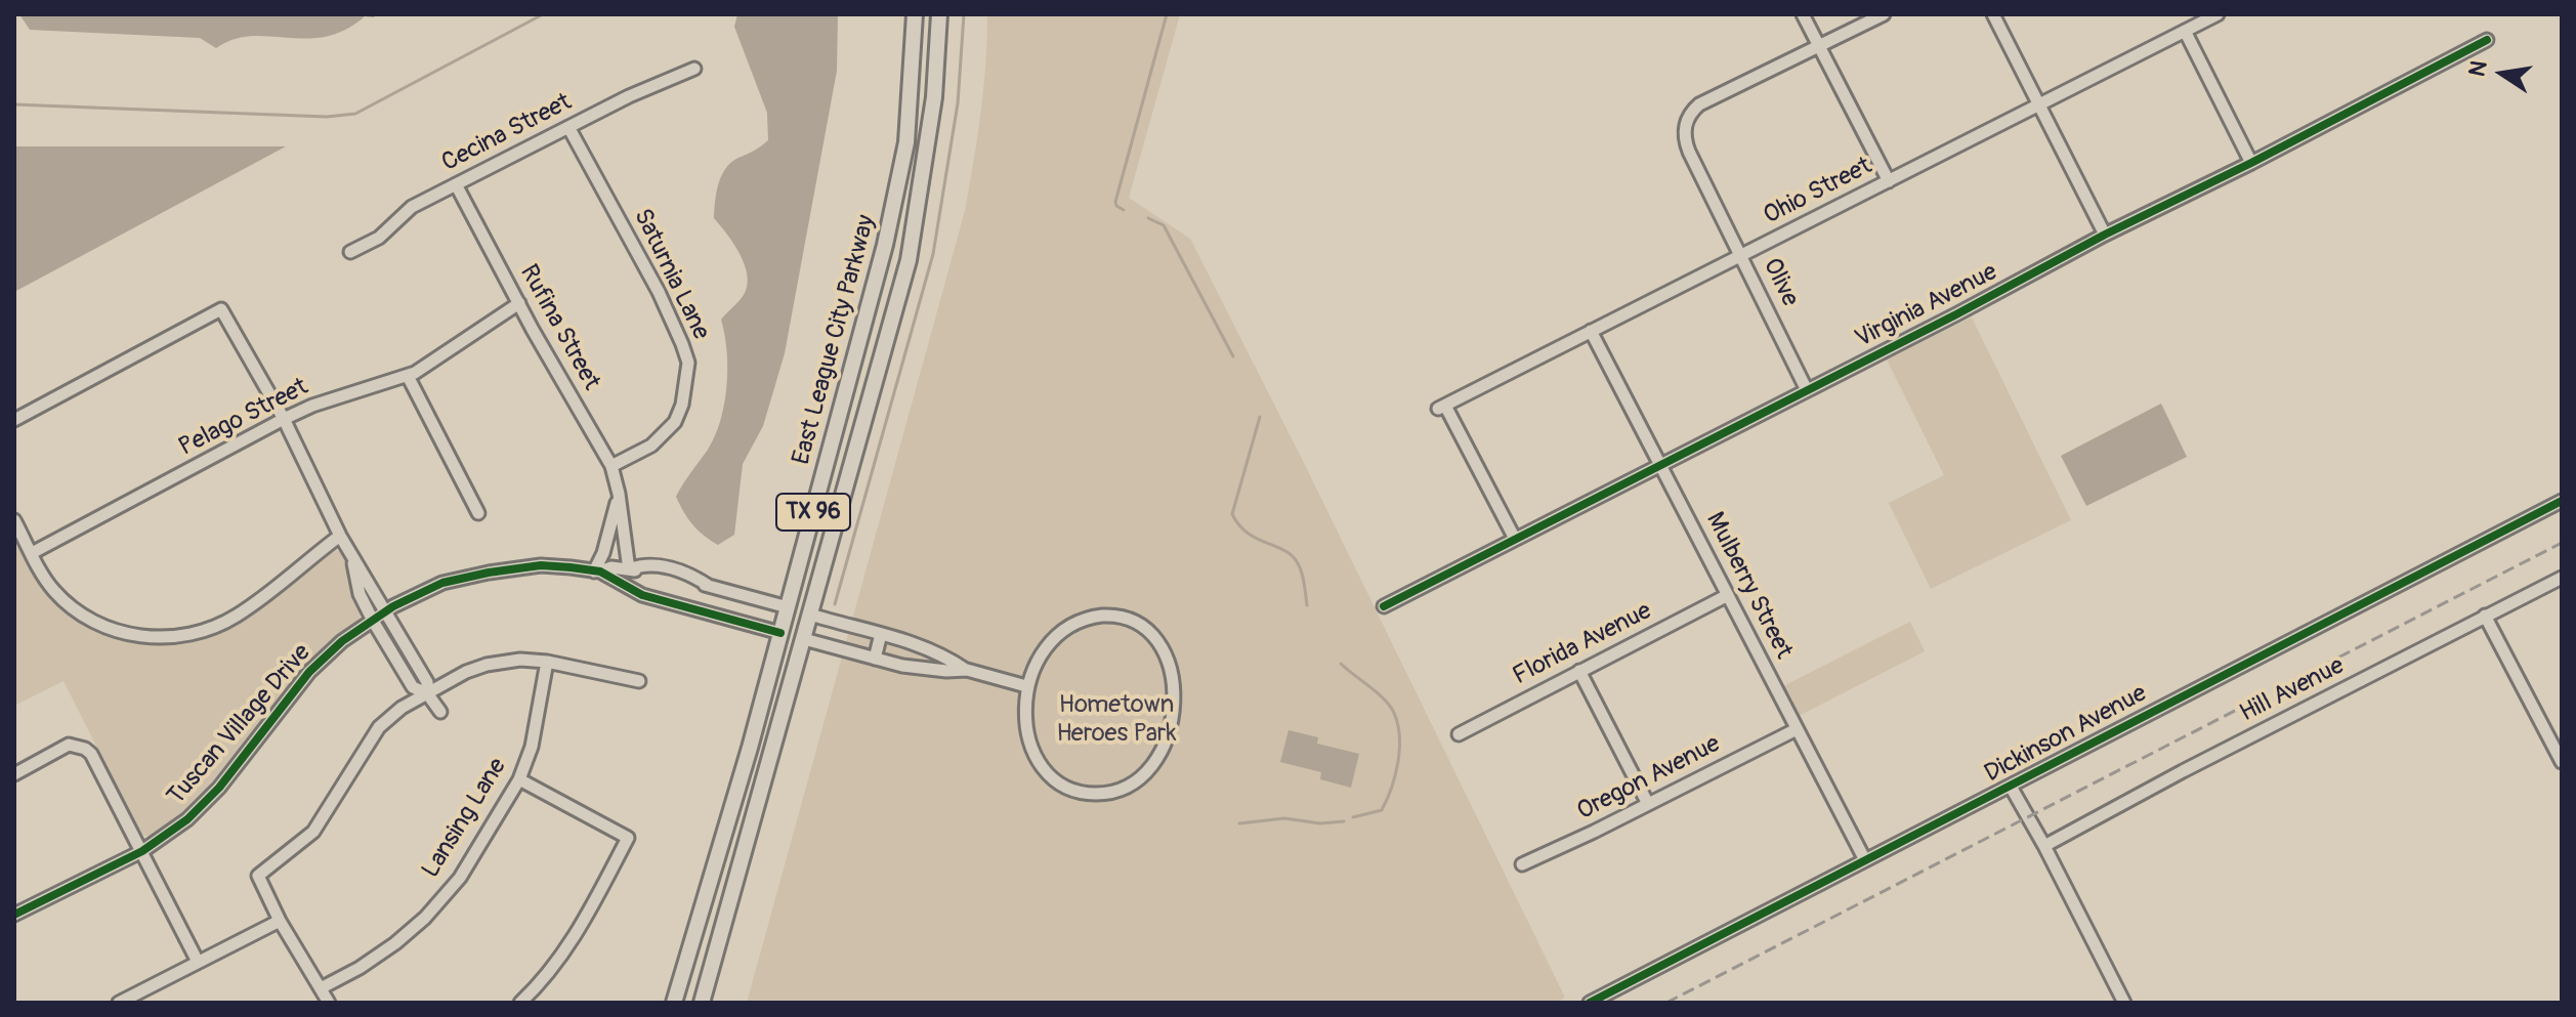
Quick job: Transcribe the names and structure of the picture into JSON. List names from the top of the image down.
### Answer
{
  "streets": {
    "main road": ["East League City Parkway", "TX 96"],
    "street": [
      "Cecina Street",
      "Ohio Street",
      "Saturnia Lane",
      "Olive",
      "Virginia Avenue",
      "Rufina Street",
      "Pelago Street",
      "Mulberry Street",
      "Florida Avenue",
      "Hill Avenue",
      "Tuscan Village Drive",
      "Dickinson Avenue",
      "Oregon Avenue",
      "Lansing Lane"
    ]
  },
  "crossings": [
    ["Cecina Street", "Saturnia Lane"],
    ["Cecina Street", "Rufina Street"],
    ["Ohio Street", "Olive"],
    ["Ohio Street", "Virginia Avenue"],
    ["Ohio Street", "Mulberry Street"],
    ["Saturnia Lane", "Rufina Street"],
    ["Olive", "Virginia Avenue"],
    ["Virginia Avenue", "Mulberry Street"],
    ["Rufina Street", "Pelago Street"],
    ["Rufina Street", "Tuscan Village Drive"],
    ["East League City Parkway", "Tuscan Village Drive"],
    ["Mulberry Street", "Florida Avenue"],
    ["Mulberry Street", "Dickinson Avenue"],
    ["Mulberry Street", "Oregon Avenue"]
  ],
  "parks": ["Hometown Heroes Park"],
  "north": "left"
}
